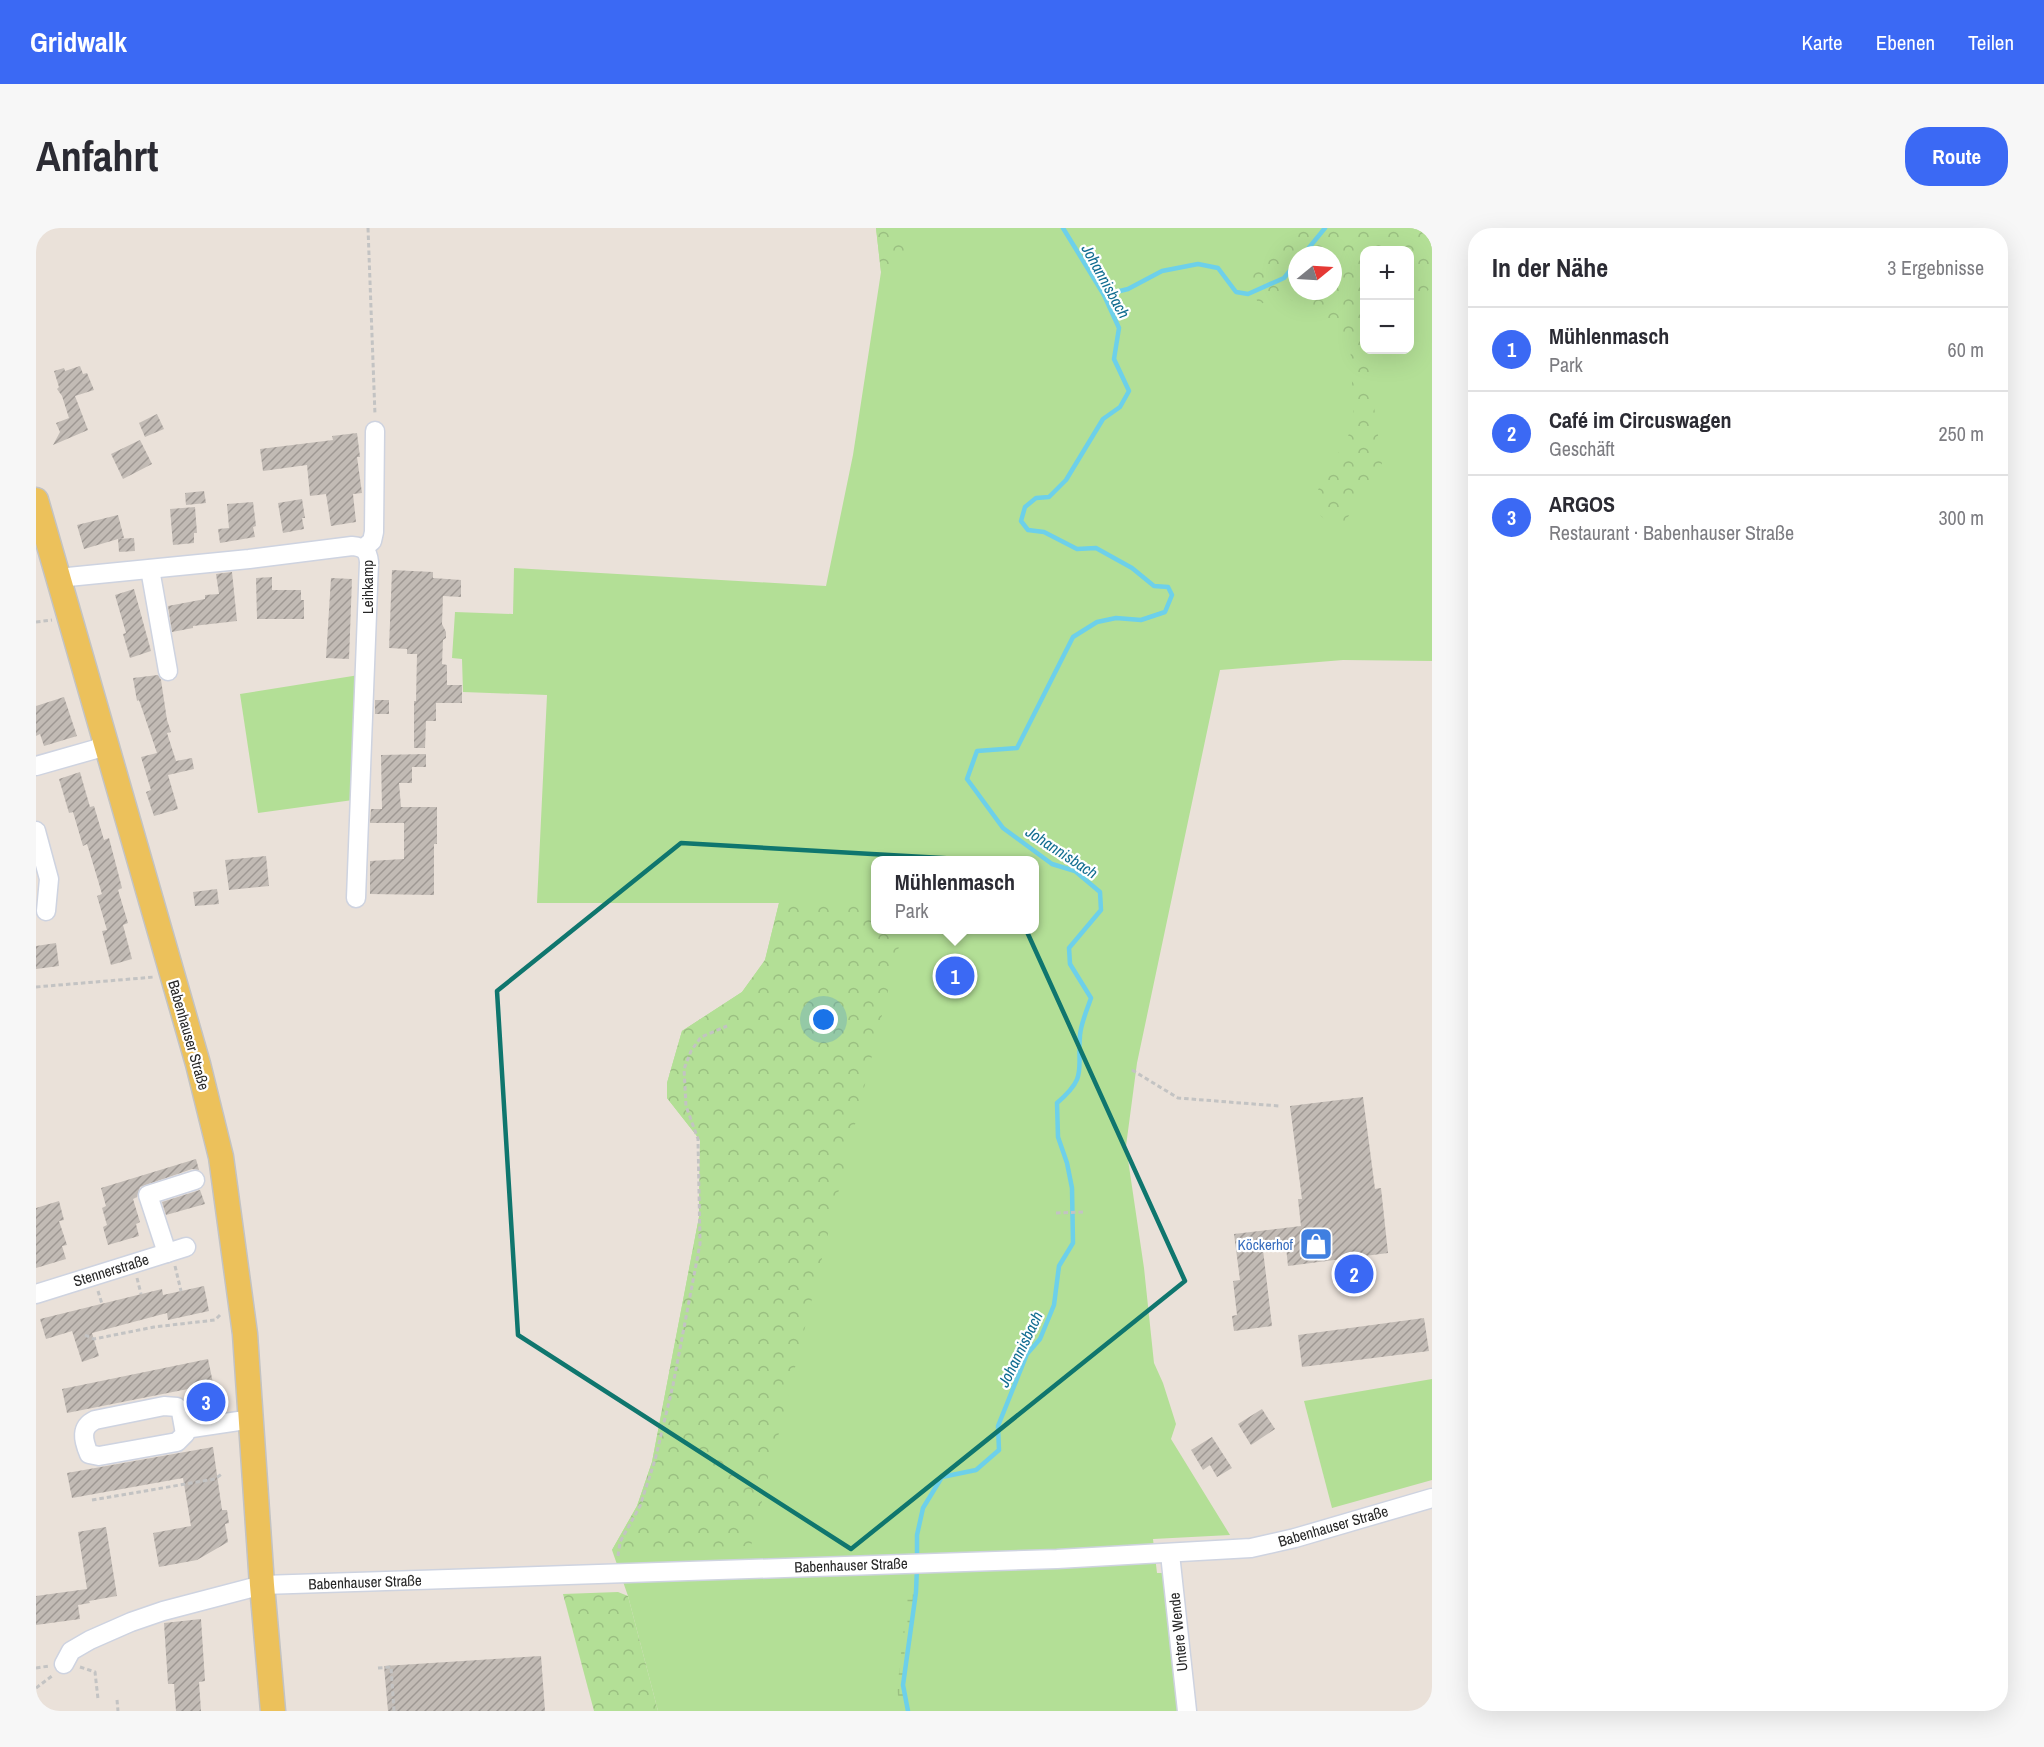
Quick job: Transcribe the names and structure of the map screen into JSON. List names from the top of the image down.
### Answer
{
  "streets": {
    "main road": ["Babenhauser Straße"],
    "street": ["Leihkamp", "Stennerstraße", "Untere Wende"]
  },
  "crossings": [
    ["Leihkamp", "Babenhauser Straße"],
    ["Babenhauser Straße", "Untere Wende"]
  ],
  "water": ["Johannisbach"],
  "places": {
    "shop": ["Köckerhof"]
  },
  "north": "right",
  "page": {
    "header": "Gridwalk",
    "nav": ["Karte", "Ebenen", "Teilen"],
    "buttons": "Route",
    "title": "Anfahrt",
    "heading": ["In der Nähe", "3 Ergebnisse"],
    "map_buttons": ["+", "−"],
    "list": [
      {
        "mark": "1",
        "name": "Mühlenmasch",
        "note": "Park",
        "value": "60 m"
      },
      {
        "mark": "2",
        "name": "Café im Circuswagen",
        "note": "Geschäft",
        "value": "250 m"
      },
      {
        "mark": "3",
        "name": "ARGOS",
        "note": "Restaurant · Babenhauser Straße",
        "value": "300 m"
      }
    ],
    "popup": ["Mühlenmasch", "Park"],
    "pins": ["1", "2", "3"]
  }
}
